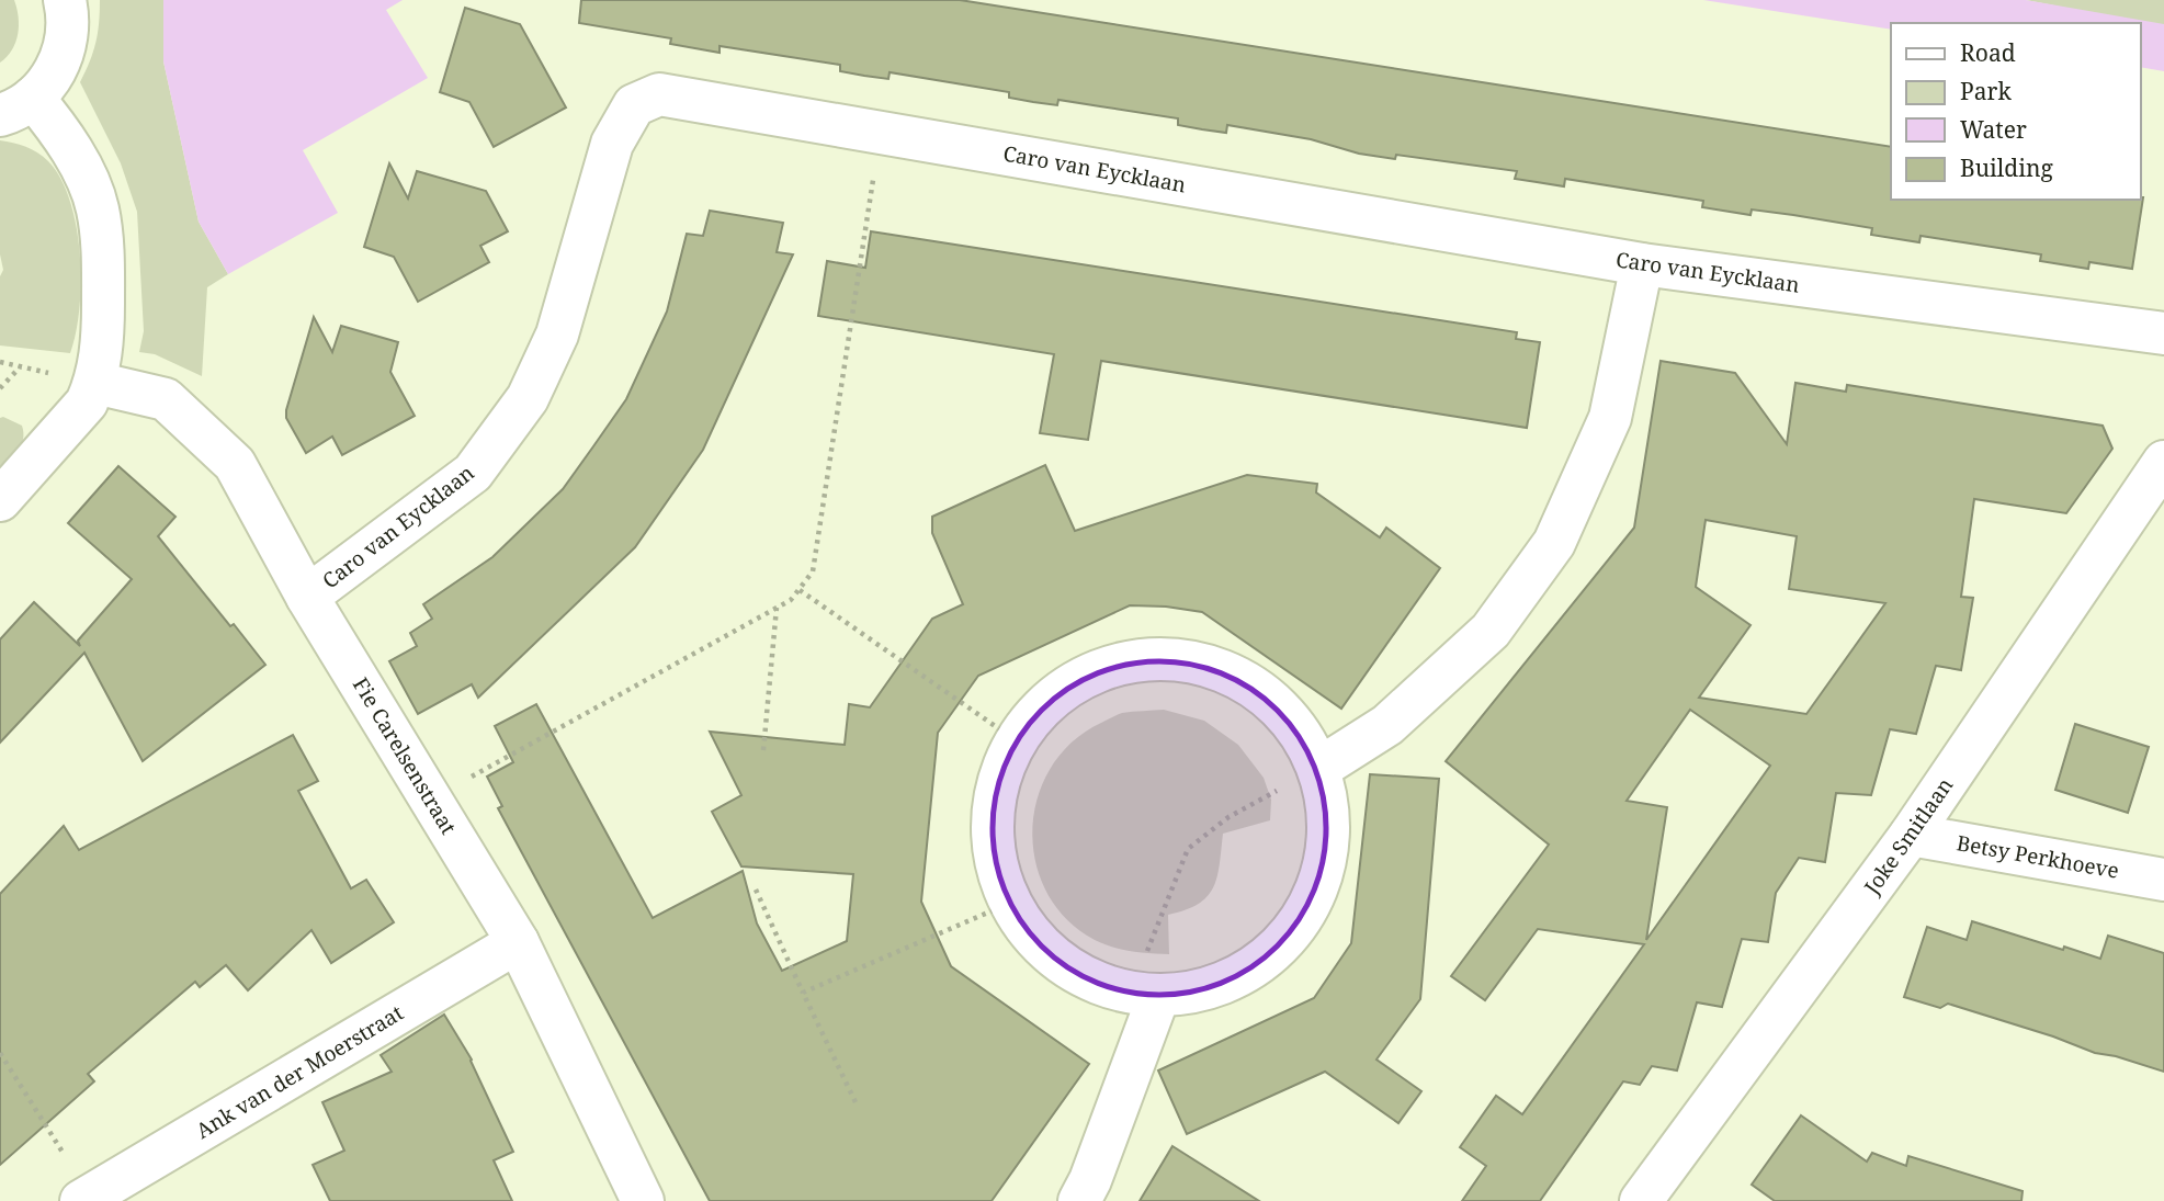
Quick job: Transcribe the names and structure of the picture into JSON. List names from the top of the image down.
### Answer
{
  "streets": {
    "street": [
      "Caro van Eycklaan",
      "Fie Carelsenstraat",
      "Joke Smitlaan",
      "Betsy Perkhoeve",
      "Ank van der Moerstraat"
    ]
  },
  "crossings": [
    ["Caro van Eycklaan", "Fie Carelsenstraat"],
    ["Fie Carelsenstraat", "Ank van der Moerstraat"],
    ["Joke Smitlaan", "Betsy Perkhoeve"]
  ],
  "legend": [
    "Road",
    "Park",
    "Water",
    "Building"
  ]
}
